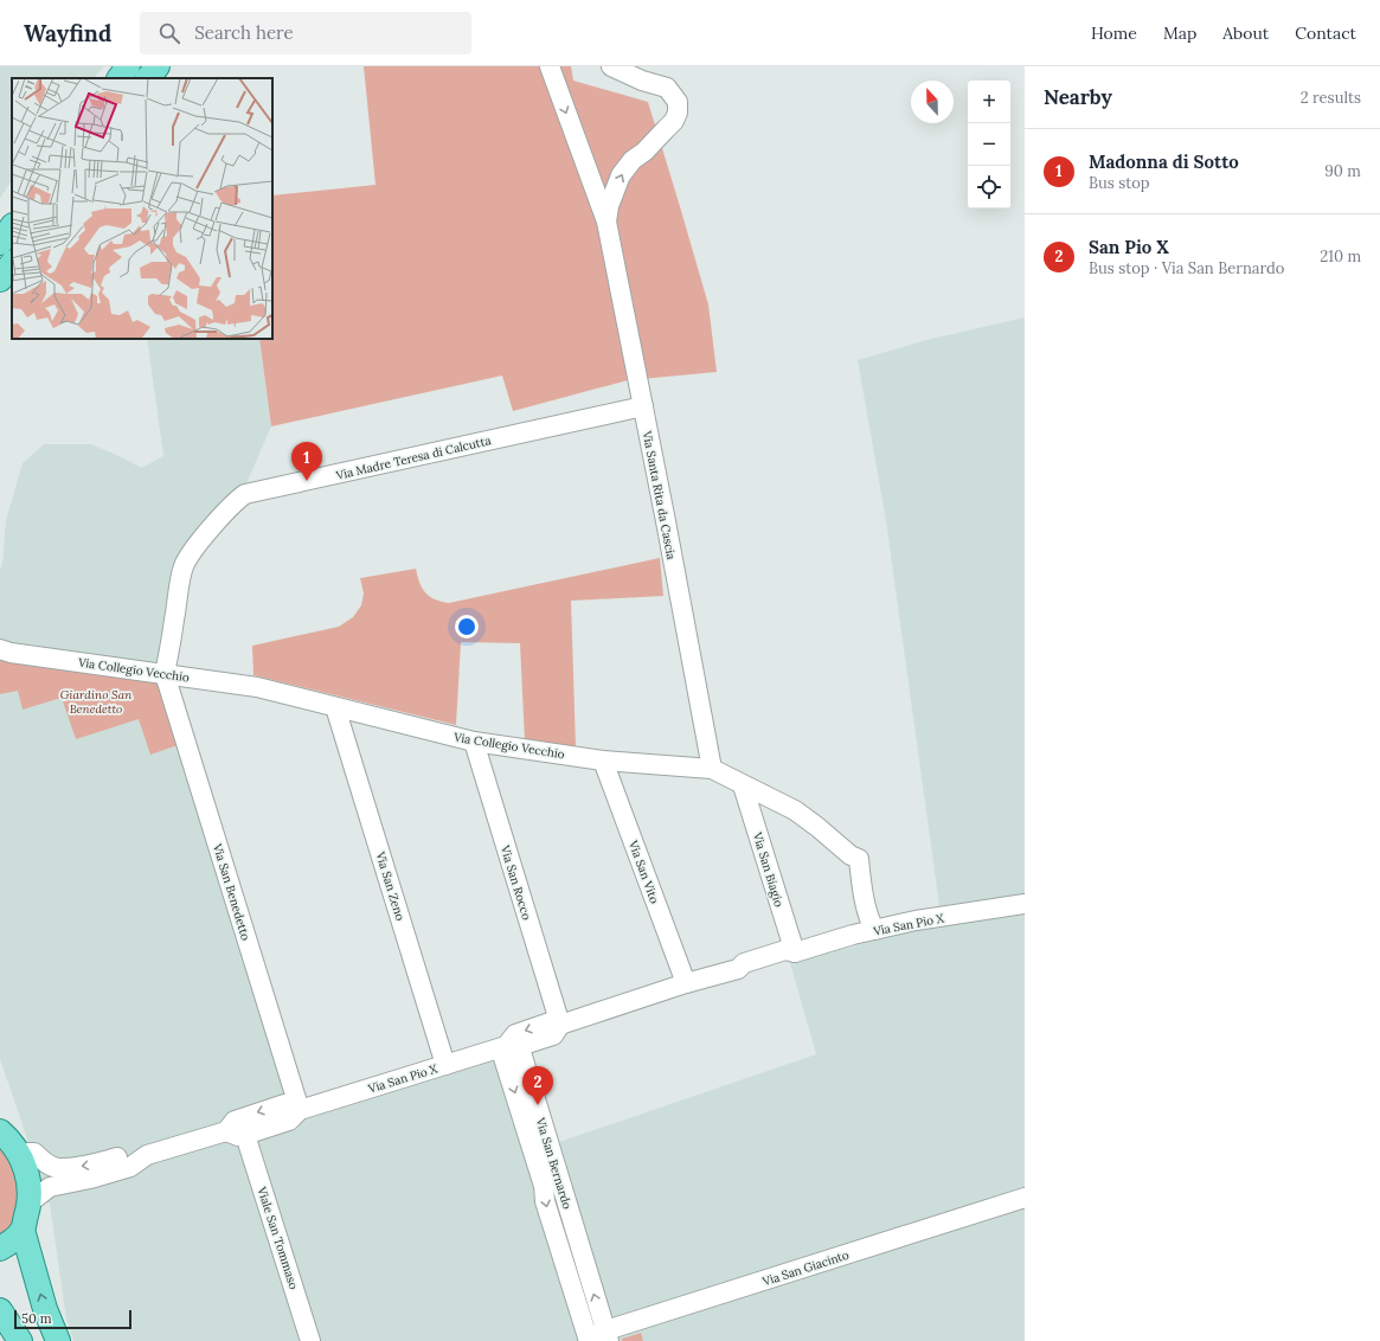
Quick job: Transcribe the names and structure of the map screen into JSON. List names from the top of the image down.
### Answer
{
  "streets": {
    "street": [
      "Via Madre Teresa di Calcutta",
      "Via Santa Rita da Cascia",
      "Via Collegio Vecchio",
      "Via San Biagio",
      "Via San Vito",
      "Via San Rocco",
      "Via San Zeno",
      "Via San Benedetto",
      "Via San Pio X",
      "Via San Bernardo",
      "Viale San Tommaso",
      "Via San Giacinto"
    ]
  },
  "crossings": [
    ["Via Madre Teresa di Calcutta", "Via Santa Rita da Cascia"],
    ["Via Madre Teresa di Calcutta", "Via Collegio Vecchio"],
    ["Via Madre Teresa di Calcutta", "Via San Benedetto"],
    ["Via Santa Rita da Cascia", "Via Collegio Vecchio"],
    ["Via Collegio Vecchio", "Via San Biagio"],
    ["Via Collegio Vecchio", "Via San Vito"],
    ["Via Collegio Vecchio", "Via San Rocco"],
    ["Via Collegio Vecchio", "Via San Zeno"],
    ["Via Collegio Vecchio", "Via San Benedetto"],
    ["Via Collegio Vecchio", "Via San Pio X"],
    ["Via San Biagio", "Via San Pio X"],
    ["Via San Vito", "Via San Pio X"],
    ["Via San Rocco", "Via San Pio X"],
    ["Via San Zeno", "Via San Pio X"],
    ["Via San Benedetto", "Via San Pio X"],
    ["Via San Pio X", "Via San Bernardo"],
    ["Via San Pio X", "Viale San Tommaso"],
    ["Via San Bernardo", "Via San Giacinto"]
  ],
  "parks": ["Giardino San Benedetto"],
  "scale_bar": "50 m",
  "north": "top",
  "page": {
    "header": "Wayfind",
    "search": "Search here",
    "nav": [
      "Home",
      "Map",
      "About",
      "Contact"
    ],
    "heading": ["Nearby", "2 results"],
    "map_buttons": ["+", "−"],
    "list": [
      {
        "mark": "1",
        "name": "Madonna di Sotto",
        "note": "Bus stop",
        "value": "90 m"
      },
      {
        "mark": "2",
        "name": "San Pio X",
        "note": "Bus stop · Via San Bernardo",
        "value": "210 m"
      }
    ],
    "pins": ["1", "2"],
    "scale": "50 m"
  }
}
